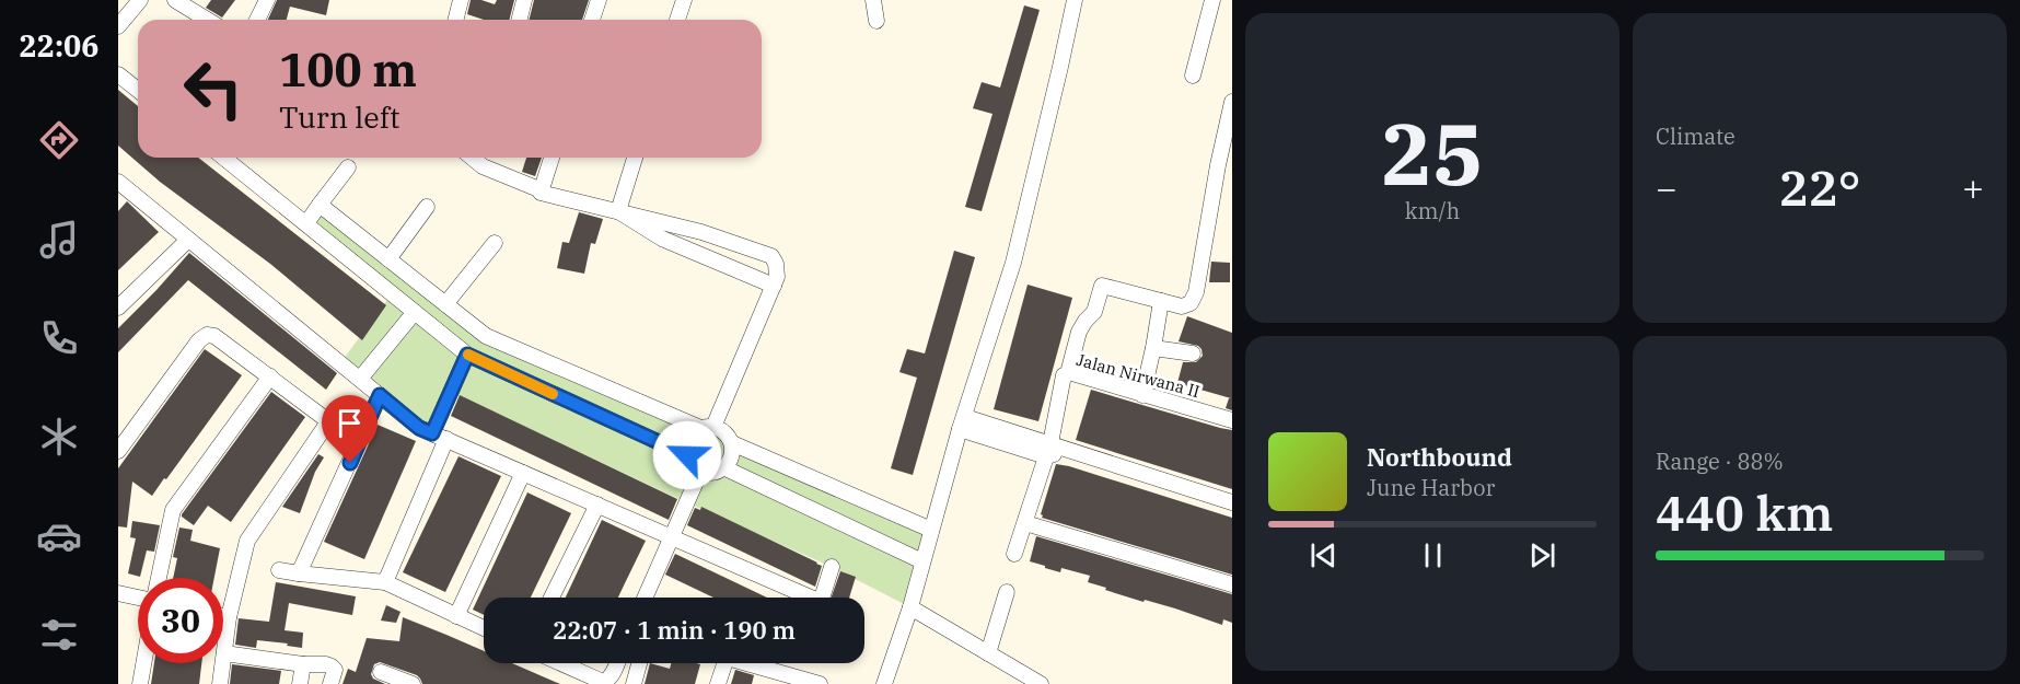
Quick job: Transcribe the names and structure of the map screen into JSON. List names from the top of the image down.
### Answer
{
  "streets": {
    "street": ["Jalan Nirwana II"]
  },
  "page": {
    "tabs": "22:06",
    "tile": [
      ["25", "km/h"],
      "Climate",
      ["Range · 88%", "440 km"]
    ],
    "turn": ["100 m", "Turn left"],
    "heat": ["−", "22°", "+"],
    "song": ["Northbound", "June Harbor"],
    "limit": "30",
    "trip": "22:07 · 1 min · 190 m"
  }
}
